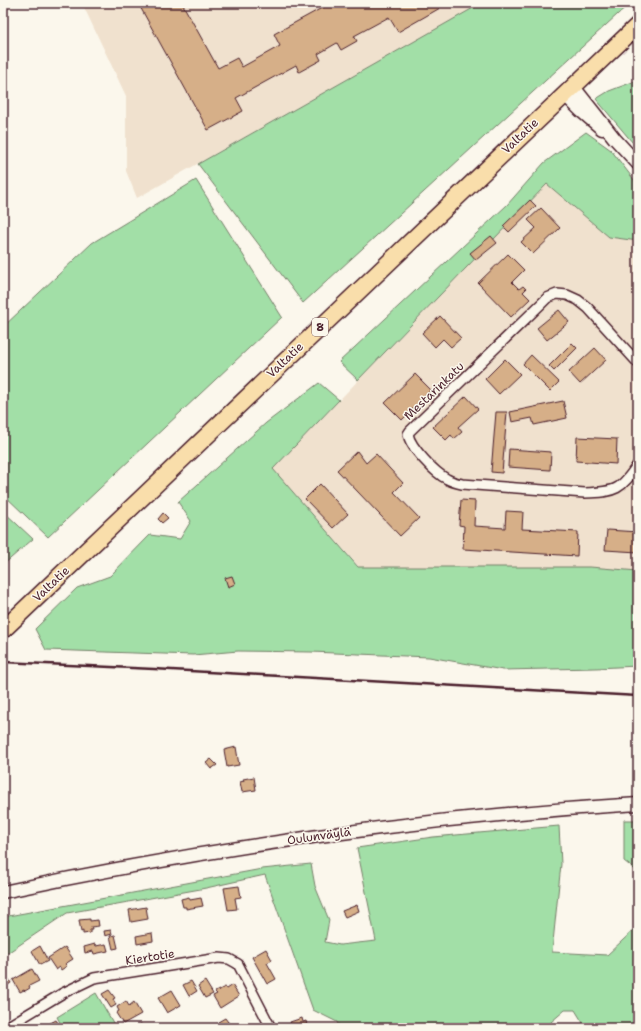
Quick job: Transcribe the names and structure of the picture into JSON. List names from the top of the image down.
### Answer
{
  "streets": {
    "highway": ["Valtatie", "8"],
    "main road": ["Oulunväylä"],
    "street": ["Mestarinkatu", "Kiertotie"]
  }
}
